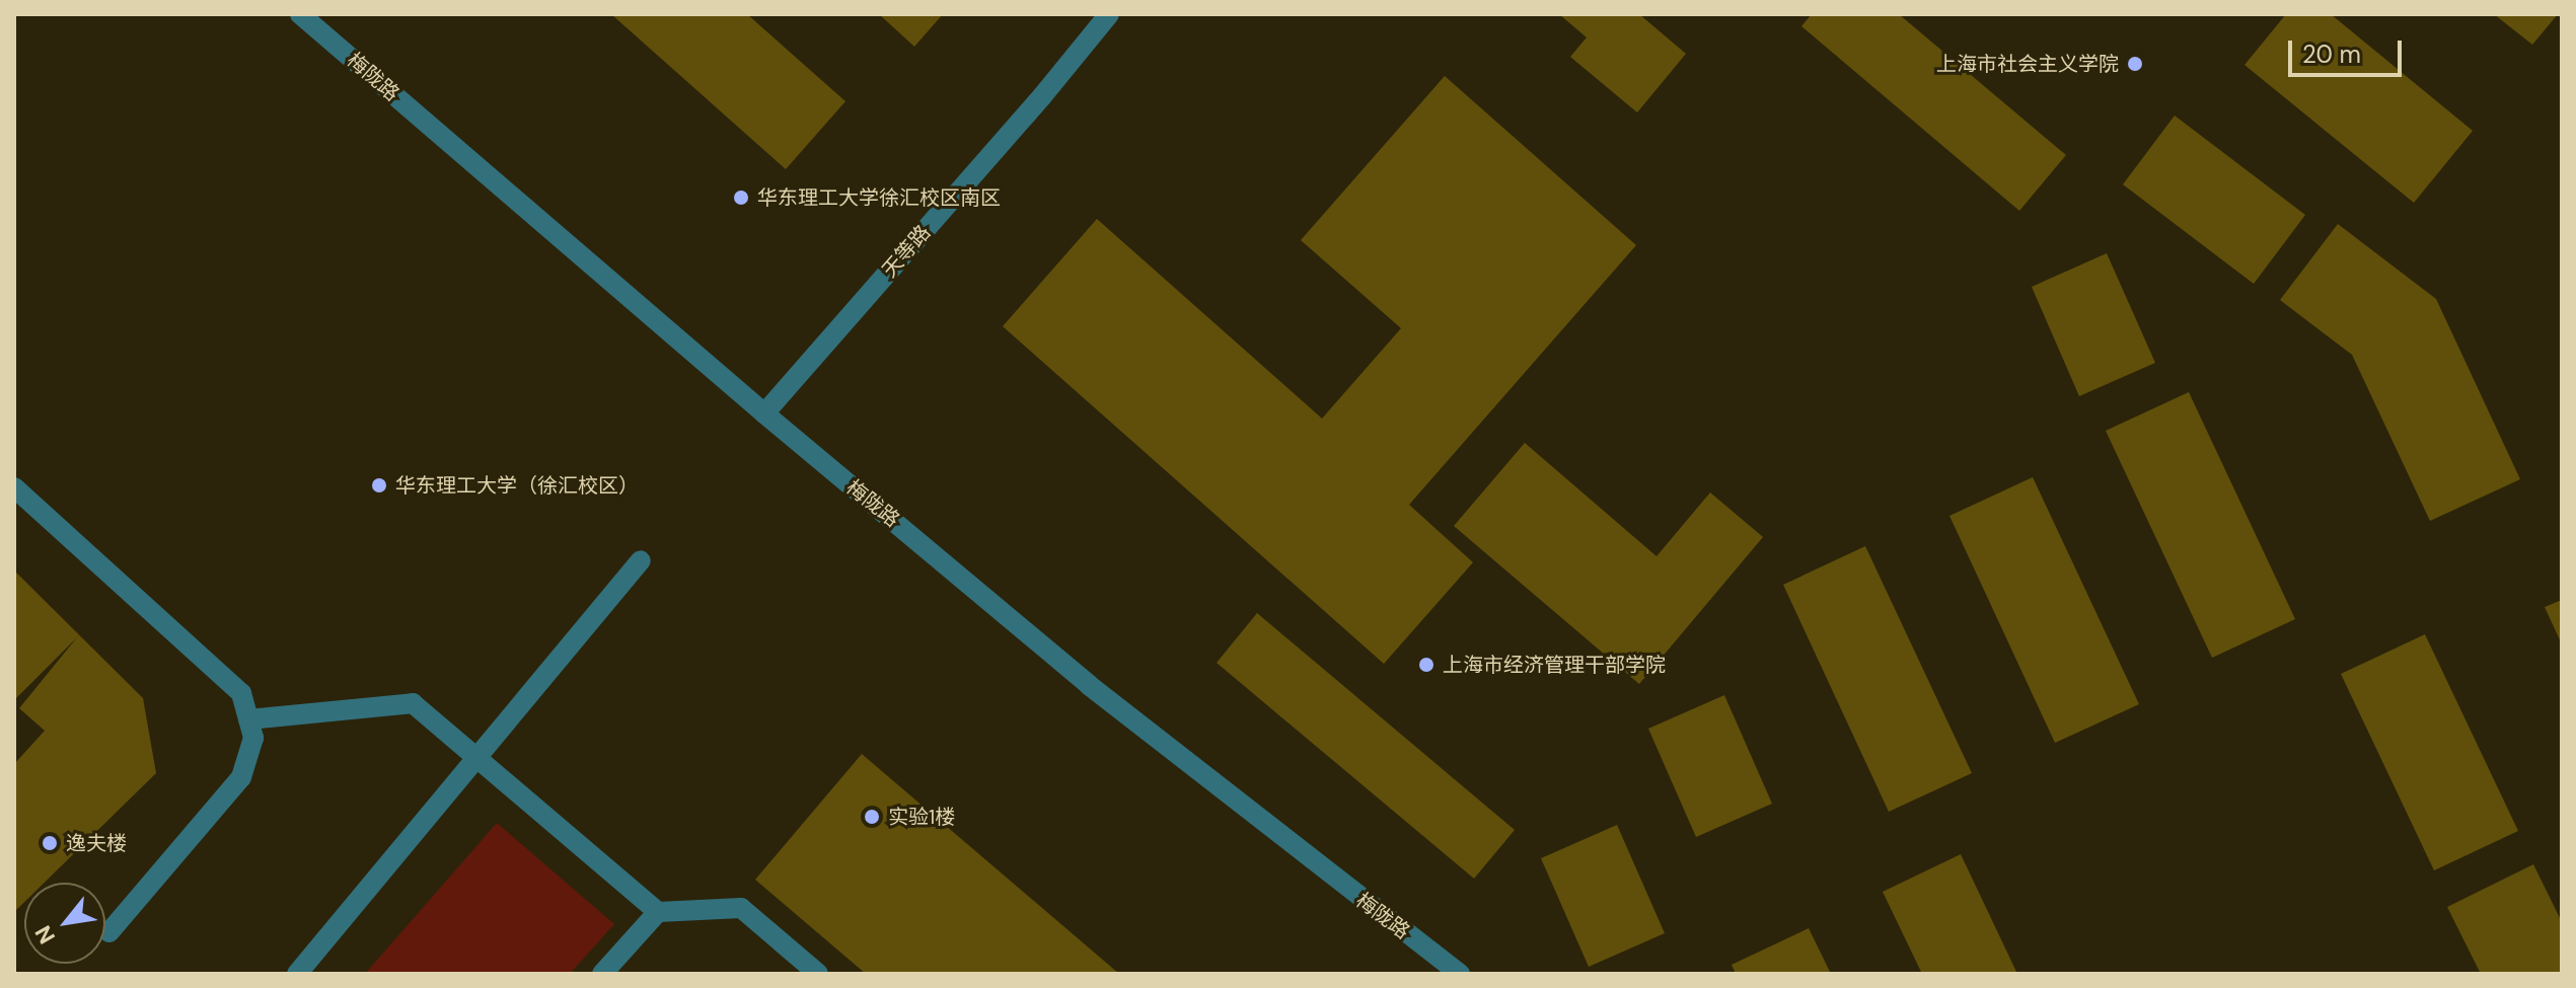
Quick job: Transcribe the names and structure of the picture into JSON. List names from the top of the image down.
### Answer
{
  "streets": {
    "street": ["梅陇路", "天等路"]
  },
  "crossings": [
    ["梅陇路", "天等路"]
  ],
  "places": [
    "上海市社会主义学院",
    "华东理工大学徐汇校区南区",
    "华东理工大学（徐汇校区）",
    "上海市经济管理干部学院",
    "实验1楼",
    "逸夫楼"
  ],
  "scale_bar": "20 m",
  "north": "bottom left"
}
